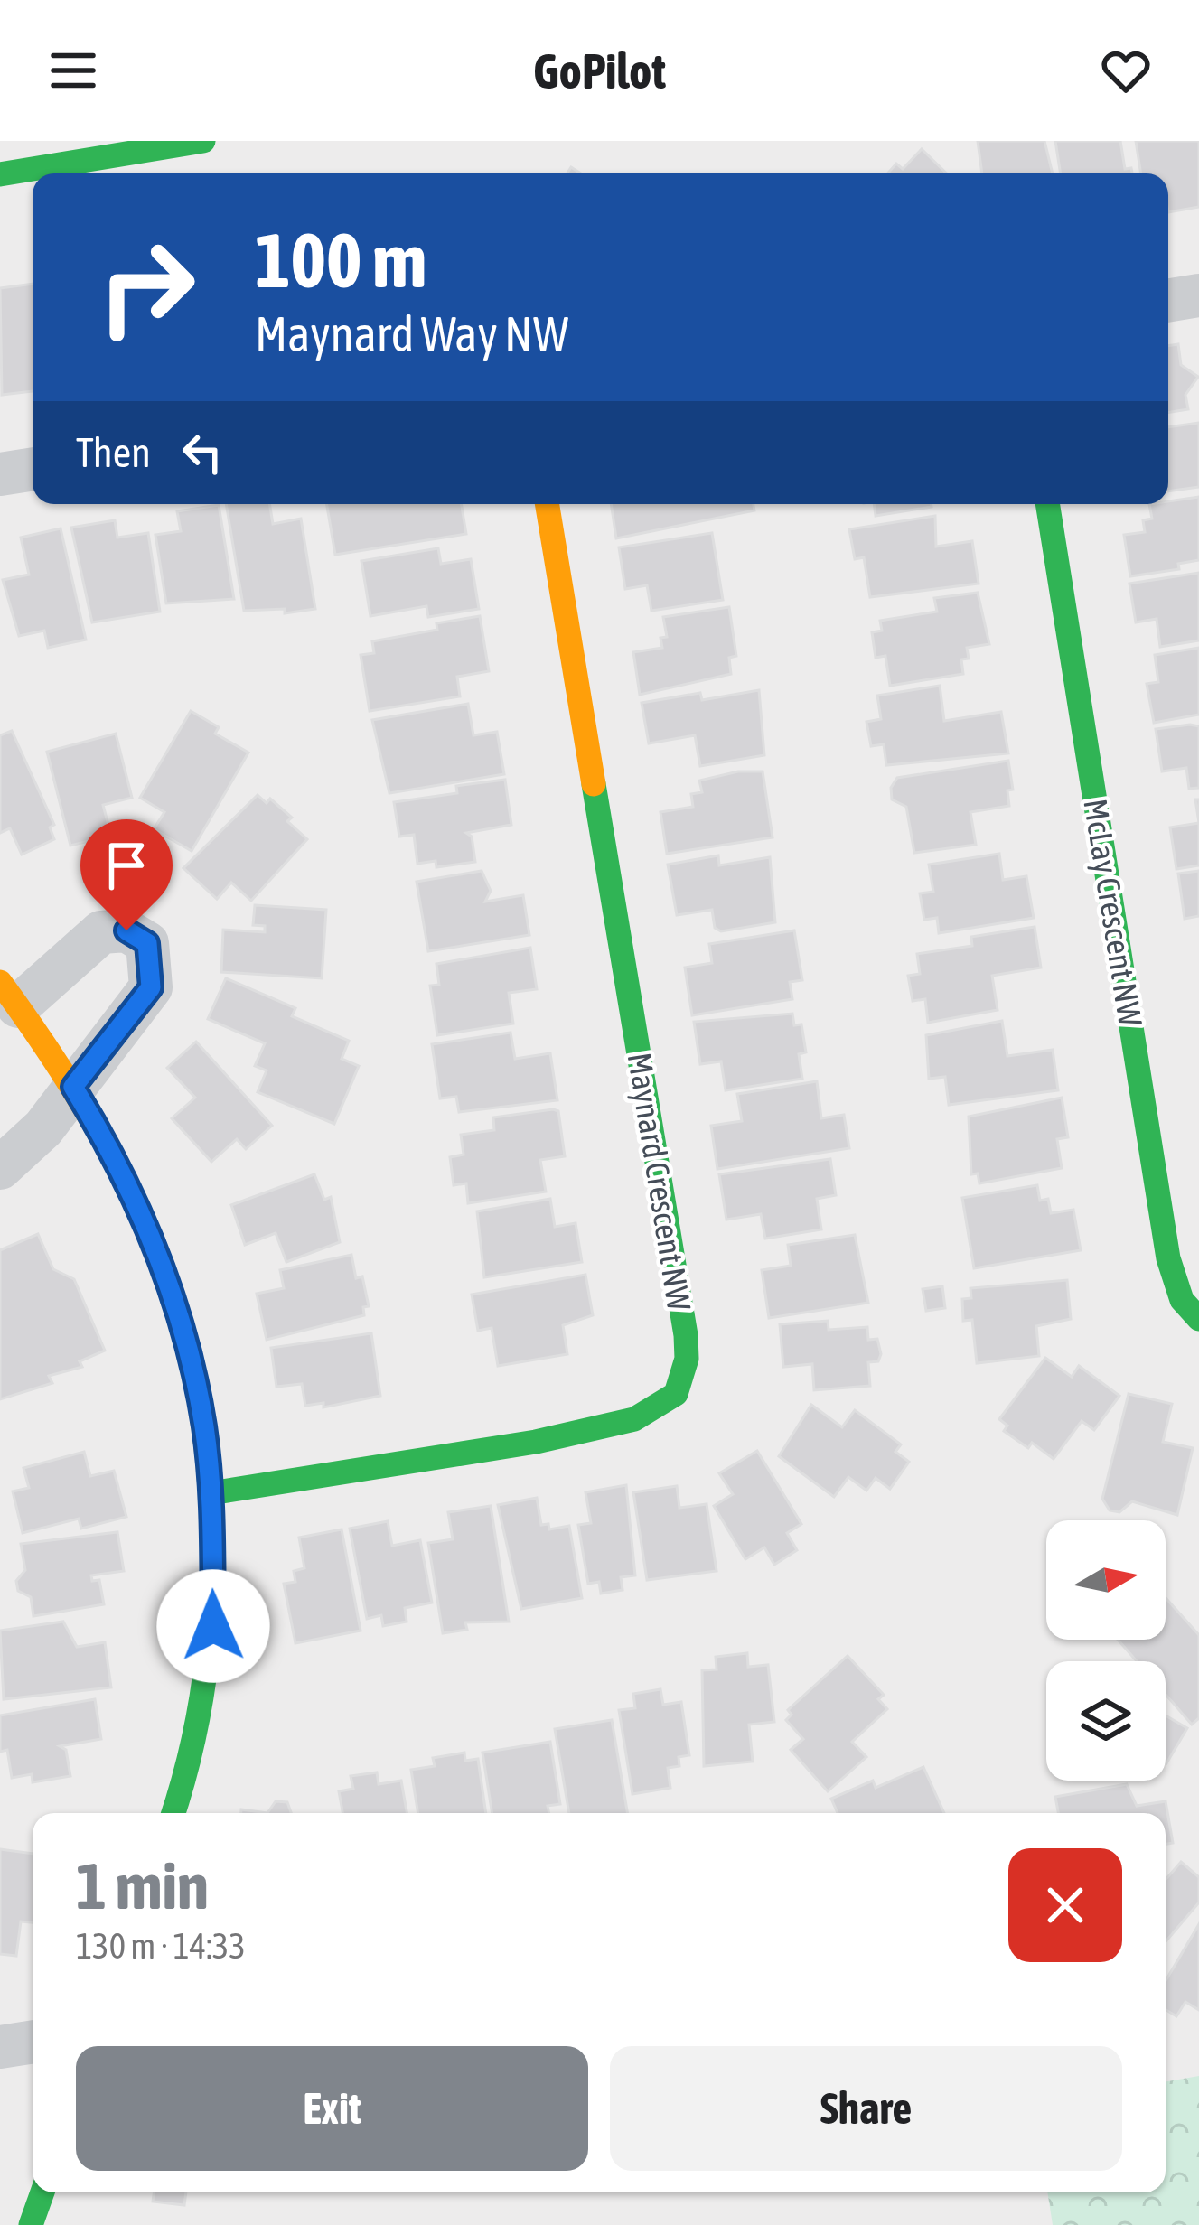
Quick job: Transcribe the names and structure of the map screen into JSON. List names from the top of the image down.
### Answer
{
  "streets": {
    "street": ["McLay Crescent NW", "Maynard Crescent NW"]
  },
  "north": "right",
  "page": {
    "header": "GoPilot",
    "turn": ["100 m", "Maynard Way NW"],
    "then": "Then",
    "heading": ["1 min", "130 m · 14:33"],
    "buttons": ["Exit", "Share"]
  }
}
